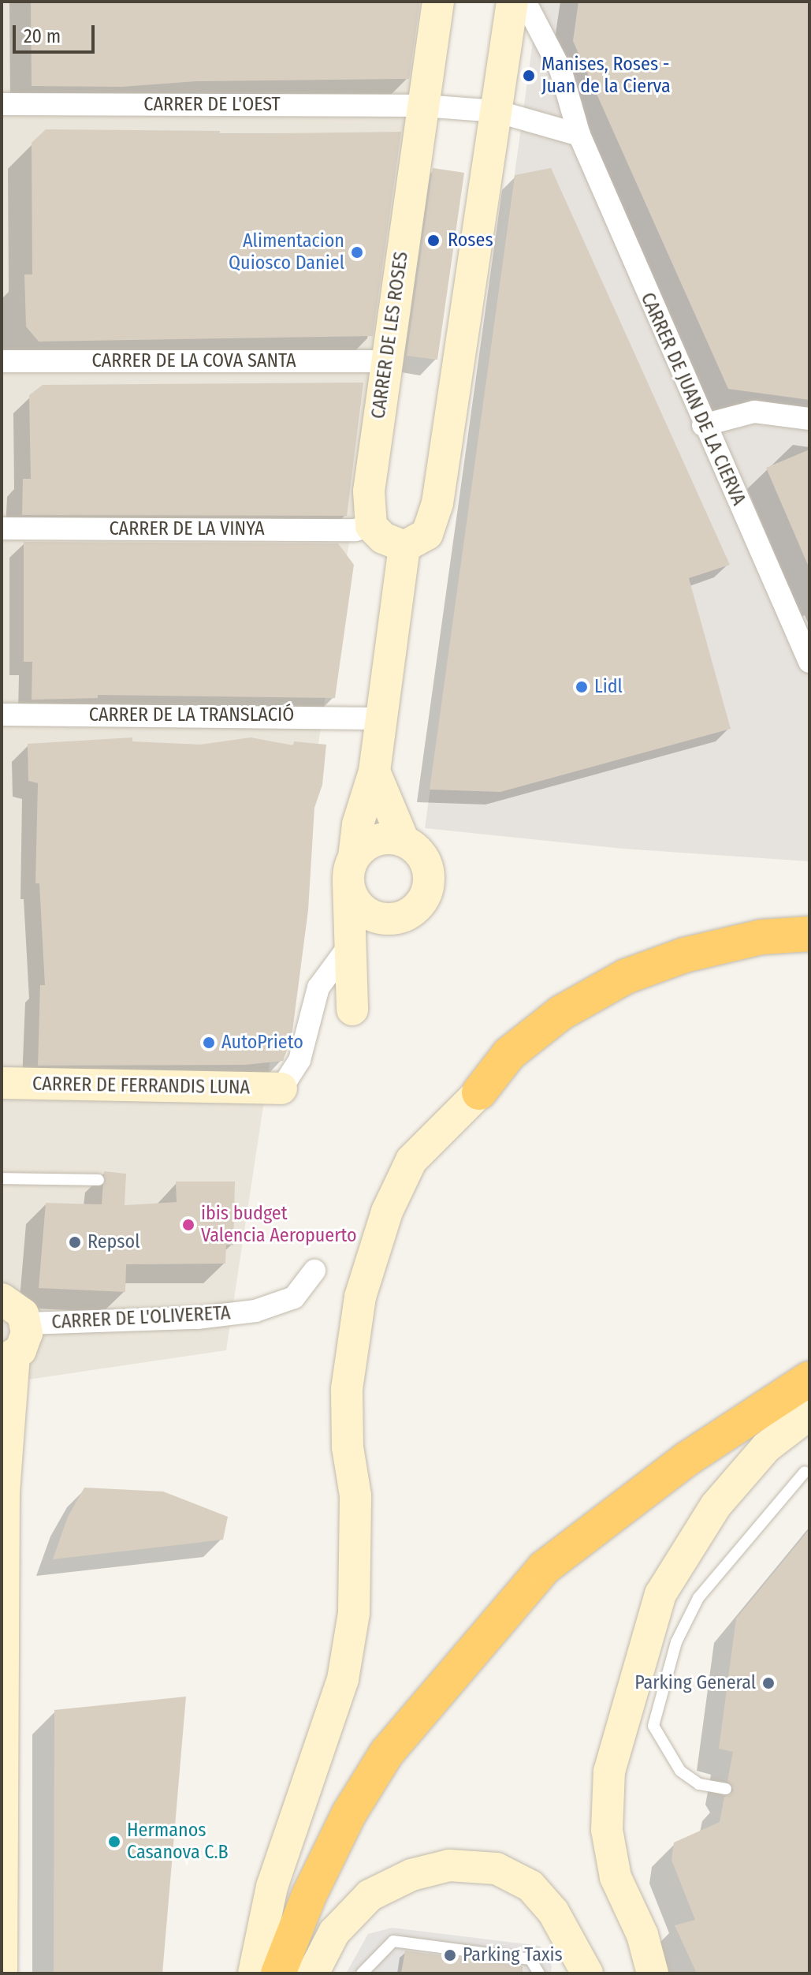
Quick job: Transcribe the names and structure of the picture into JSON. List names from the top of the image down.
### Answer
{
  "streets": {
    "main road": ["CARRER DE LES ROSES", "CARRER DE FERRANDIS LUNA"],
    "street": [
      "CARRER DE L'OEST",
      "CARRER DE LA COVA SANTA",
      "CARRER DE JUAN DE LA CIERVA",
      "CARRER DE LA VINYA",
      "CARRER DE LA TRANSLACIÓ",
      "CARRER DE L'OLIVERETA"
    ]
  },
  "crossings": [
    ["CARRER DE L'OEST", "CARRER DE LES ROSES"],
    ["CARRER DE LES ROSES", "CARRER DE LA COVA SANTA"],
    ["CARRER DE LES ROSES", "CARRER DE LA VINYA"]
  ],
  "places": [
    "Manises, Roses - Juan de la Cierva",
    "Roses",
    "Alimentacion Quiosco Daniel",
    "Lidl",
    "AutoPrieto",
    "ibis budget Valencia Aeropuerto",
    "Repsol",
    "Parking General",
    "Hermanos Casanova C.B",
    "Parking Taxis"
  ],
  "scale_bar": "20 m"
}
